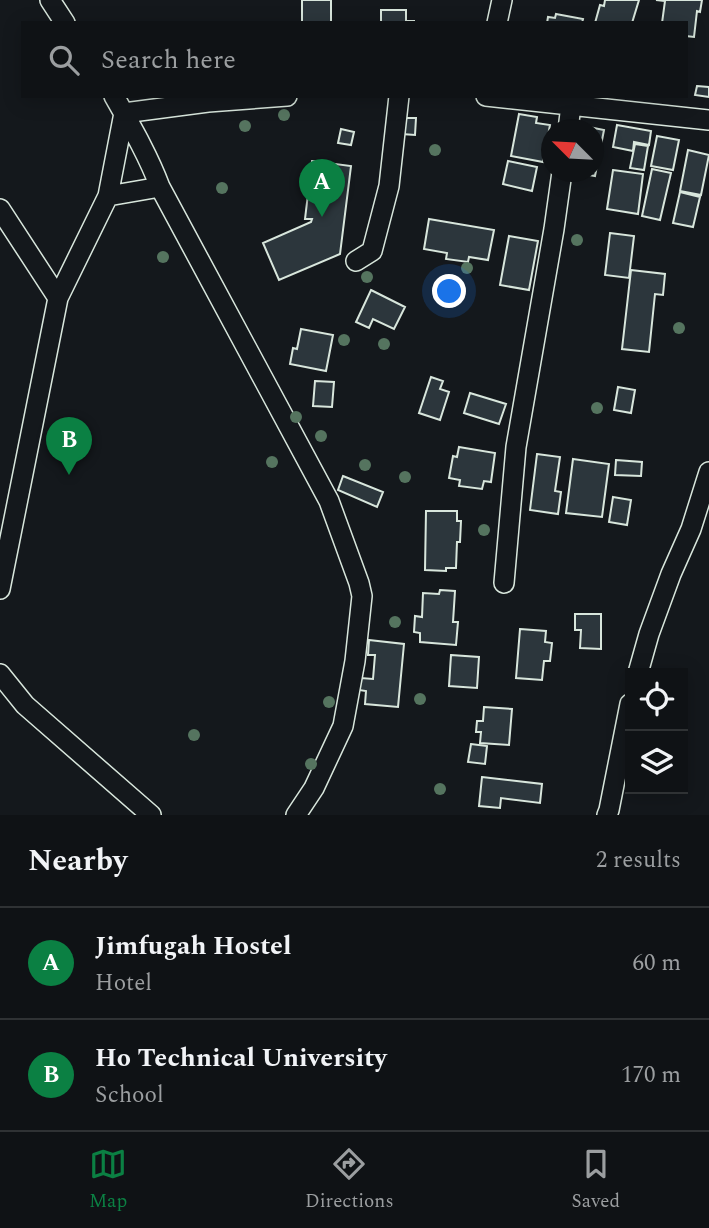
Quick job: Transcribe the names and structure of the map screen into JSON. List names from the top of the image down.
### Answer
{
  "north": "top left",
  "page": {
    "search": "Search here",
    "pins": ["A", "B"],
    "heading": ["Nearby", "2 results"],
    "list": [
      {
        "mark": "A",
        "name": "Jimfugah Hostel",
        "note": "Hotel",
        "value": "60 m"
      },
      {
        "mark": "B",
        "name": "Ho Technical University",
        "note": "School",
        "value": "170 m"
      }
    ],
    "nav": ["Map", "Directions", "Saved"]
  }
}
